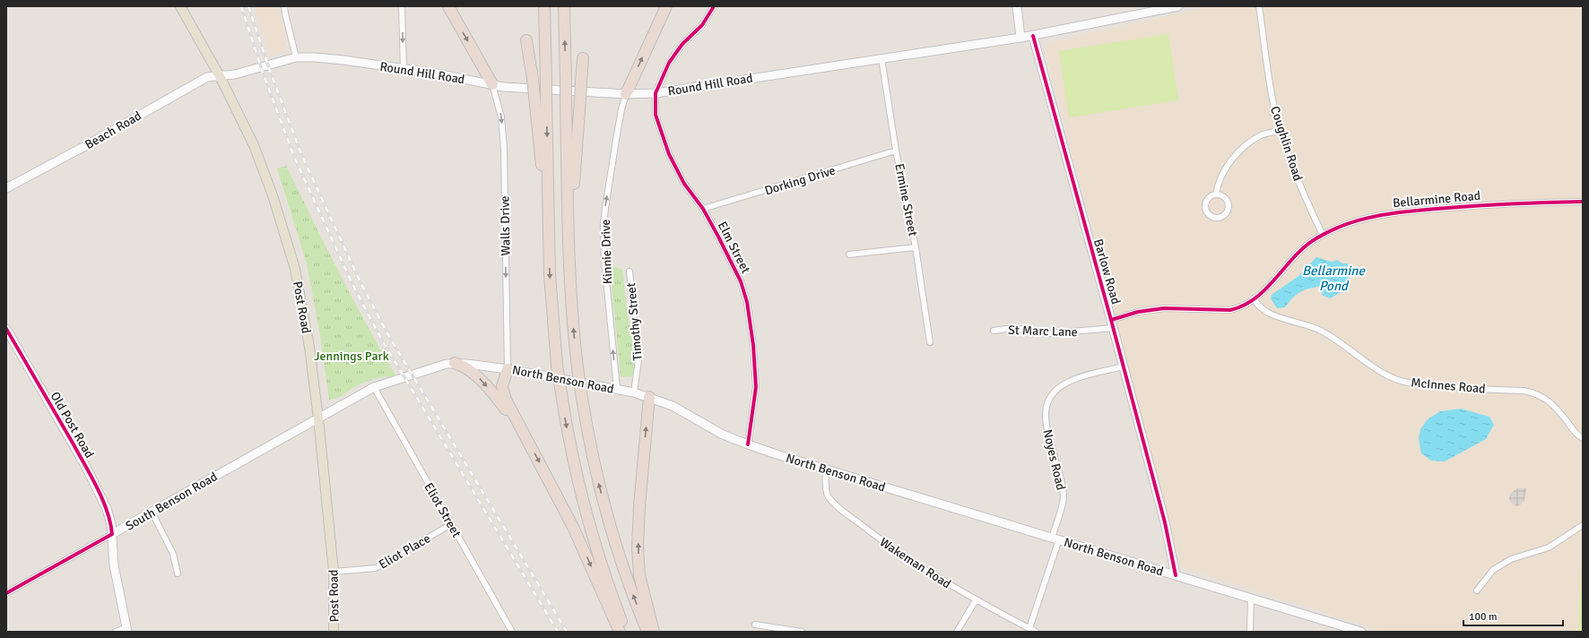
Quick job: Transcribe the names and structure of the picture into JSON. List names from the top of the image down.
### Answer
{
  "streets": {
    "main road": [
      "Round Hill Road",
      "Beach Road",
      "Barlow Road",
      "Post Road",
      "North Benson Road",
      "Old Post Road",
      "South Benson Road"
    ],
    "street": [
      "Coughlin Road",
      "Dorking Drive",
      "Bellarmine Road",
      "Ermine Street",
      "Walls Drive",
      "Elm Street",
      "Kinnie Drive",
      "Timothy Street",
      "St Marc Lane",
      "McInnes Road",
      "Noyes Road",
      "Eliot Street",
      "Eliot Place",
      "Wakeman Road"
    ]
  },
  "crossings": [
    ["Round Hill Road", "Beach Road"],
    ["Round Hill Road", "Ermine Street"],
    ["Round Hill Road", "Walls Drive"],
    ["Round Hill Road", "Elm Street"],
    ["Round Hill Road", "Kinnie Drive"],
    ["Round Hill Road", "Barlow Road"],
    ["Round Hill Road", "Post Road"],
    ["Beach Road", "Post Road"],
    ["Coughlin Road", "Bellarmine Road"],
    ["Dorking Drive", "Ermine Street"],
    ["Dorking Drive", "Elm Street"],
    ["Bellarmine Road", "Barlow Road"],
    ["Bellarmine Road", "St Marc Lane"],
    ["Bellarmine Road", "McInnes Road"],
    ["Walls Drive", "North Benson Road"],
    ["Elm Street", "North Benson Road"],
    ["Kinnie Drive", "North Benson Road"],
    ["Barlow Road", "St Marc Lane"],
    ["Barlow Road", "North Benson Road"],
    ["Barlow Road", "Noyes Road"],
    ["Post Road", "North Benson Road"],
    ["Post Road", "South Benson Road"],
    ["Post Road", "Eliot Place"],
    ["Timothy Street", "North Benson Road"],
    ["North Benson Road", "Noyes Road"],
    ["North Benson Road", "South Benson Road"],
    ["North Benson Road", "Eliot Street"],
    ["North Benson Road", "Wakeman Road"],
    ["Old Post Road", "South Benson Road"],
    ["Noyes Road", "Wakeman Road"],
    ["Eliot Street", "Eliot Place"]
  ],
  "one_way": ["Walls Drive", "Kinnie Drive"],
  "water": ["Bellarmine Pond"],
  "parks": ["Jennings Park"],
  "scale_bar": "100 m"
}
